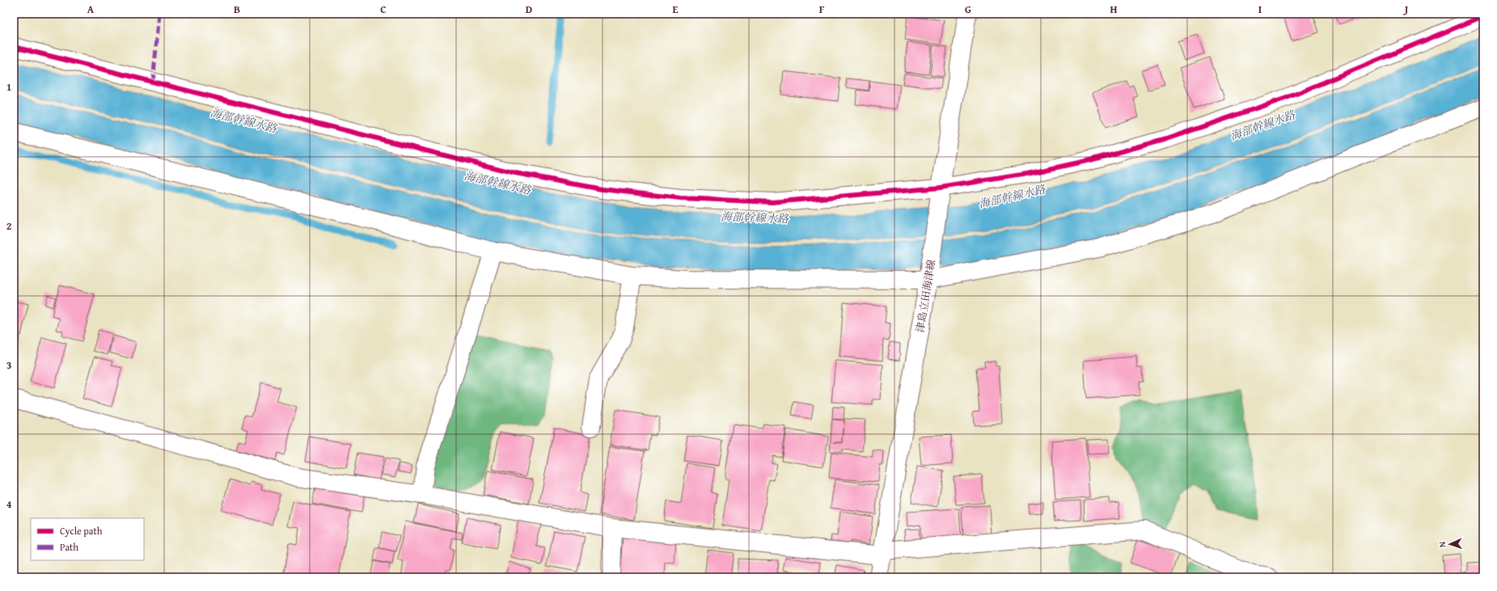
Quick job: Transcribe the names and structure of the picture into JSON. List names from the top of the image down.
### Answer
{
  "streets": {
    "street": ["津島立田海津線"]
  },
  "water": ["海部幹線水路"],
  "legend": ["Cycle path", "Path"],
  "north": "left",
  "grid": {
    "columns": [
      "A",
      "B",
      "C",
      "D",
      "E",
      "F",
      "G",
      "H",
      "I",
      "J"
    ],
    "rows": [
      "1",
      "2",
      "3",
      "4"
    ]
  }
}
